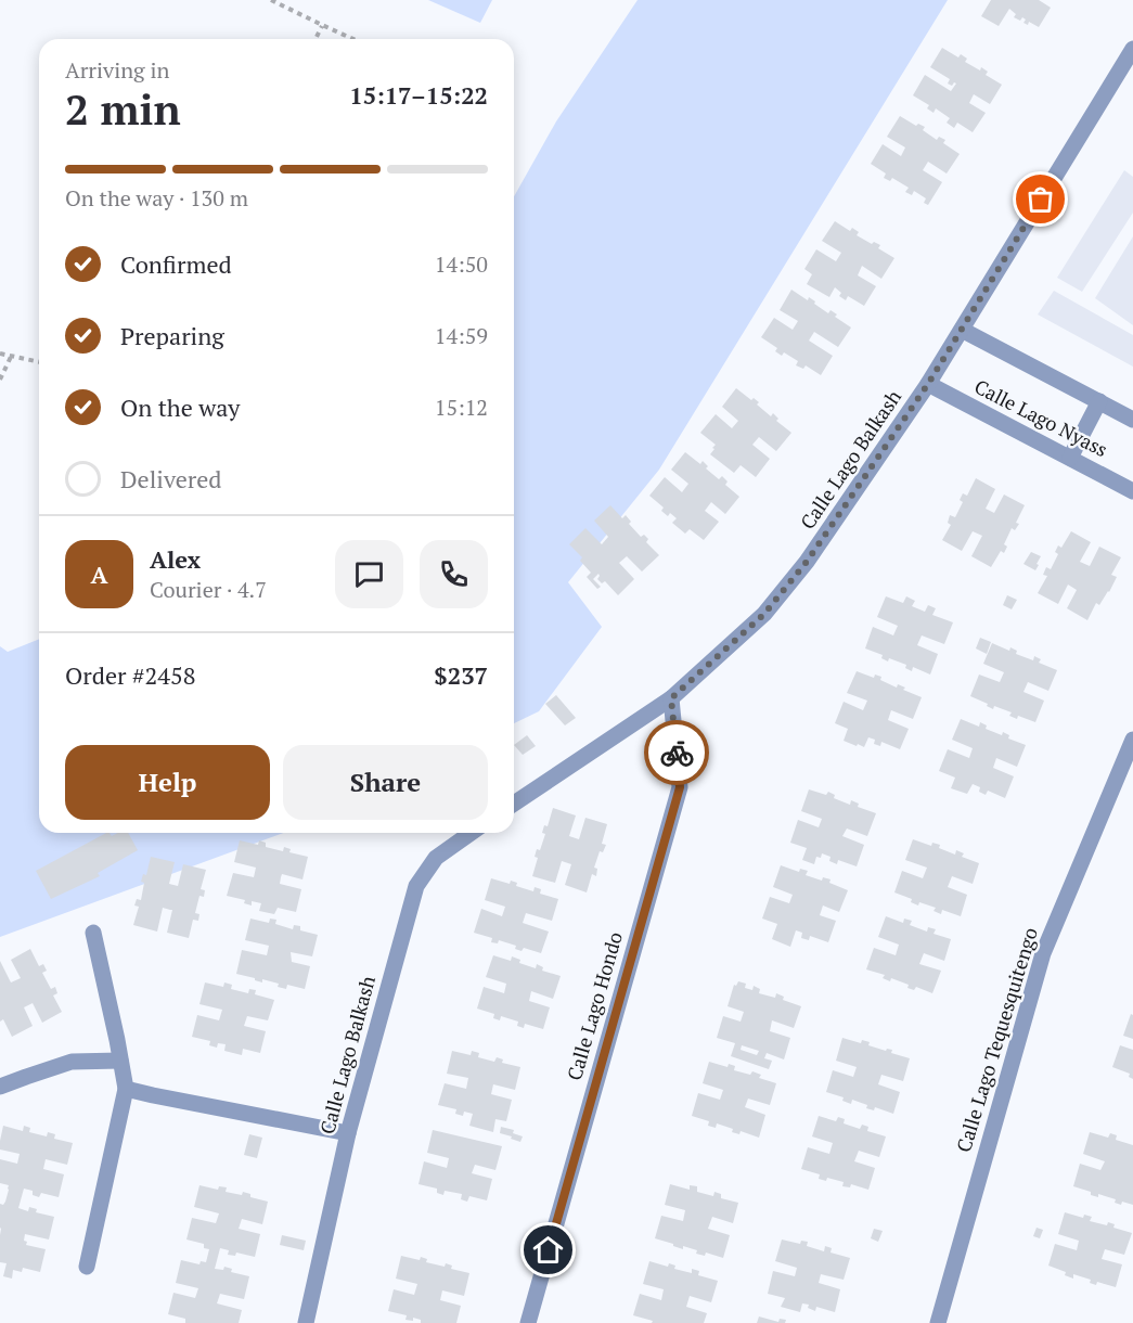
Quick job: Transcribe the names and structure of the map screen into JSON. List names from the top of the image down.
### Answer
{
  "streets": {
    "street": [
      "Calle Lago Nyass",
      "Calle Lago Balkash",
      "Calle Lago Hondo",
      "Calle Lago Tequesquitengo"
    ]
  },
  "crossings": [
    ["Calle Lago Nyass", "Calle Lago Balkash"],
    ["Calle Lago Balkash", "Calle Lago Hondo"]
  ],
  "page": {
    "heading": ["2 min", "Arriving in", "15:17–15:22"],
    "panel": [
      "Alex",
      "Courier · 4.7",
      "Order #2458",
      "$237"
    ],
    "bar": "On the way · 130 m",
    "list": [
      ["Confirmed", "14:50"],
      ["Preparing", "14:59"],
      ["On the way", "15:12"],
      "Delivered"
    ],
    "round": "A",
    "buttons": ["Help", "Share"]
  }
}
